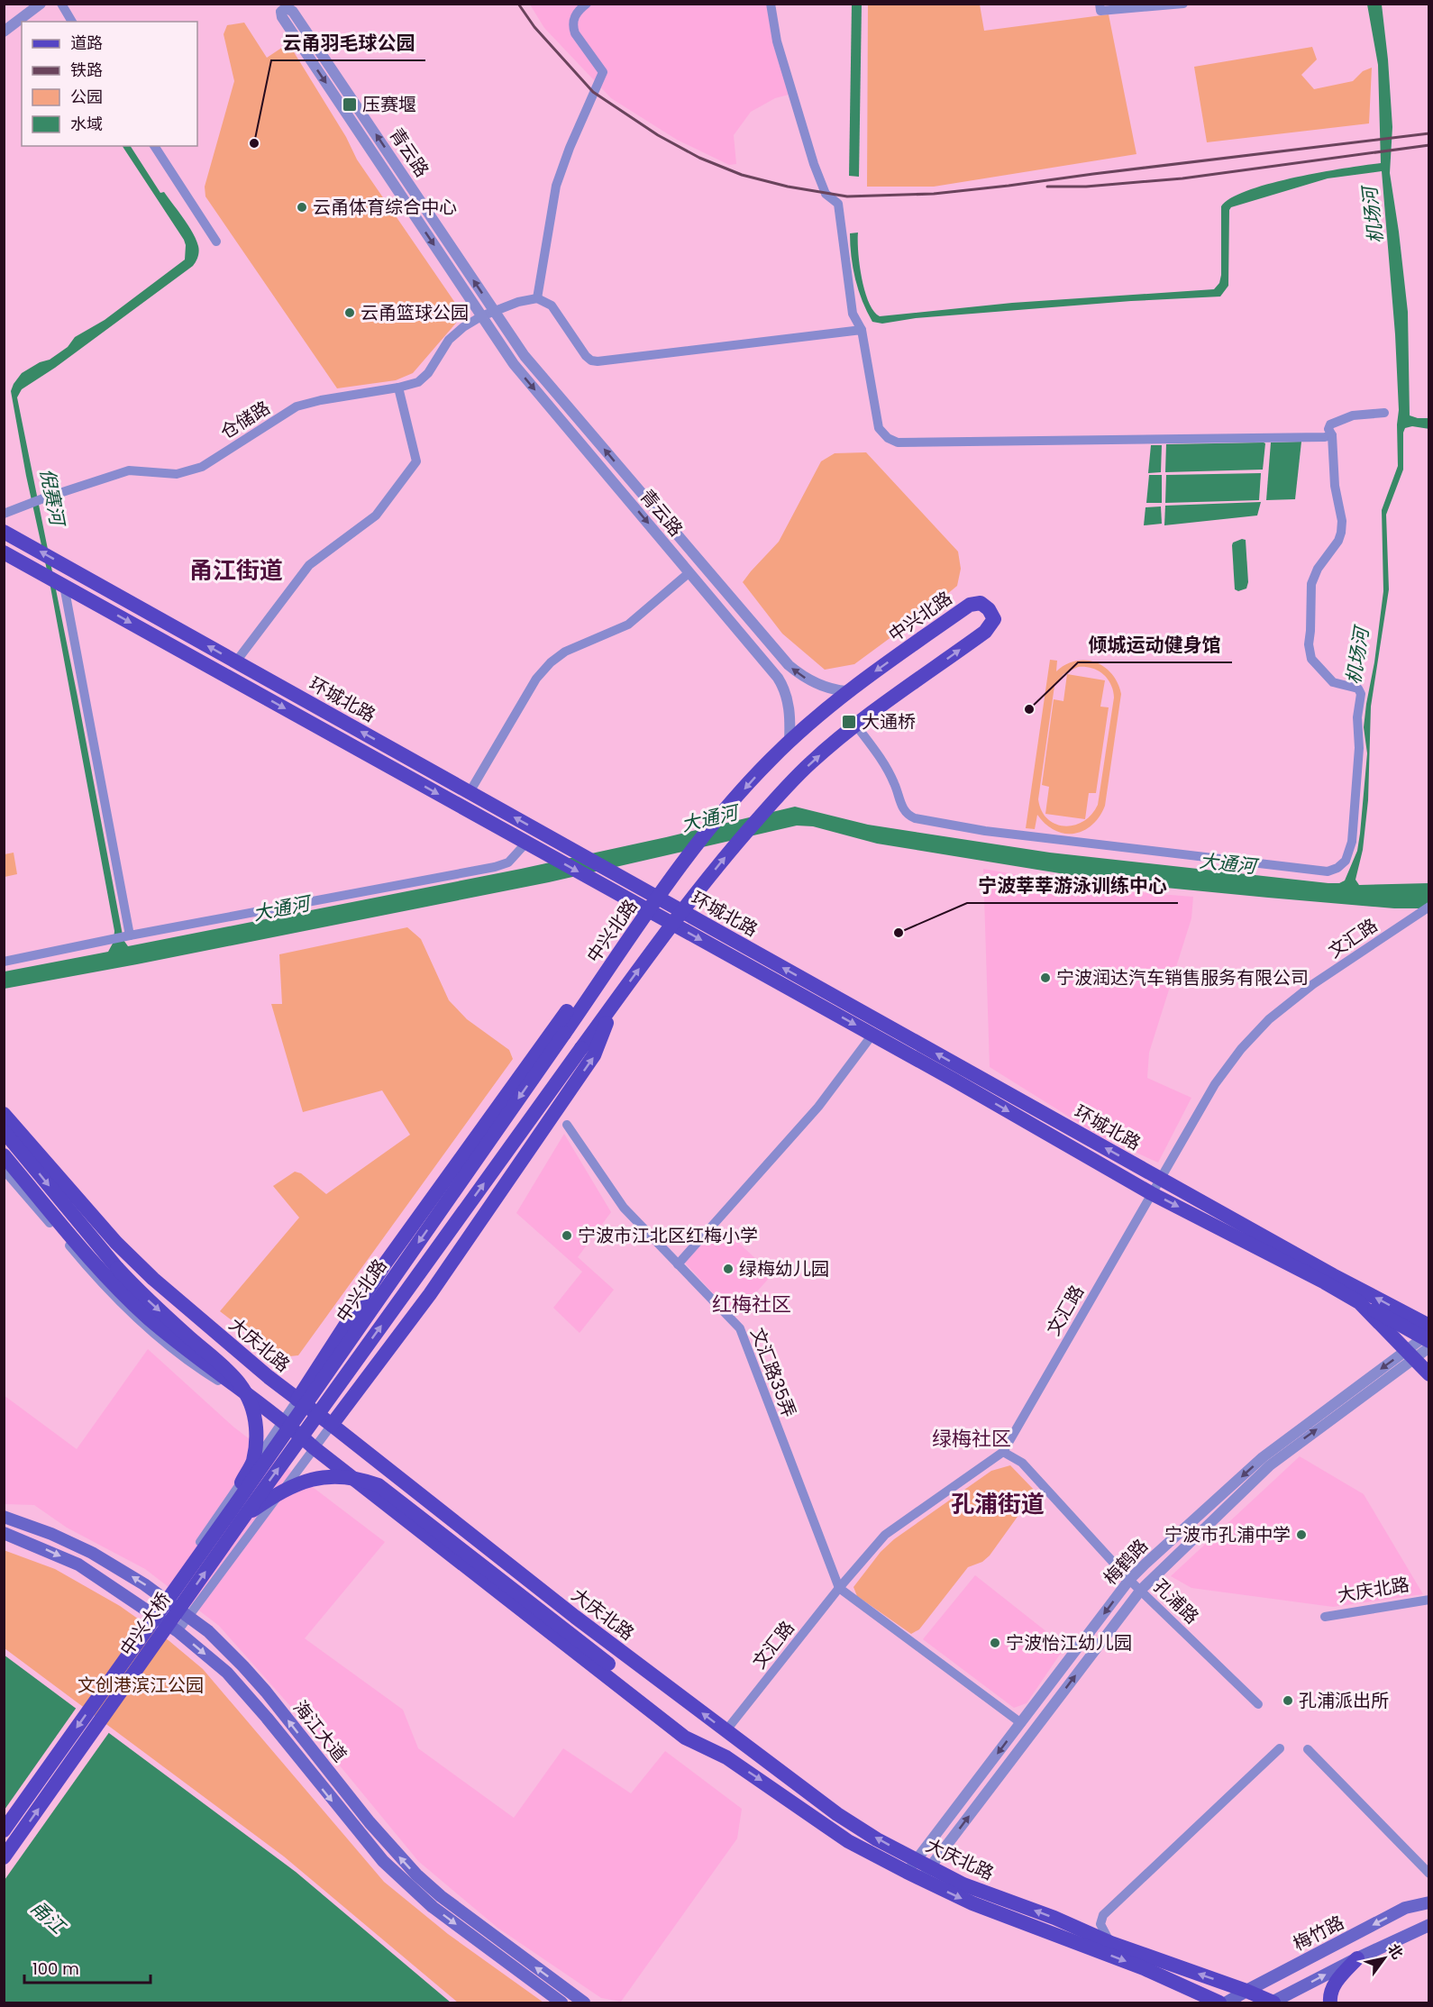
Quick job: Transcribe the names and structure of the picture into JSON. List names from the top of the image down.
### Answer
{
  "streets": {
    "main road": [
      "中兴北路",
      "环城北路",
      "大庆北路",
      "中兴大桥",
      "海江大道",
      "梅竹路"
    ],
    "street": [
      "青云路",
      "仓储路",
      "文汇路",
      "文汇路35弄",
      "梅鹤路",
      "孔浦路"
    ]
  },
  "crossings": [
    ["青云路", "仓储路"],
    ["青云路", "中兴北路"],
    ["中兴北路", "环城北路"],
    ["中兴北路", "中兴大桥"],
    ["环城北路", "文汇路"],
    ["环城北路", "梅鹤路"],
    ["文汇路", "大庆北路"],
    ["文汇路", "文汇路35弄"],
    ["文汇路", "孔浦路"],
    ["大庆北路", "梅鹤路"],
    ["大庆北路", "梅竹路"],
    ["梅鹤路", "孔浦路"]
  ],
  "districts": [
    "甬江街道",
    "红梅社区",
    "绿梅社区",
    "孔浦街道"
  ],
  "water": [
    "机场河",
    "倪赛河",
    "大通河",
    "甬江"
  ],
  "parks": ["文创港滨江公园"],
  "places": {
    "transit": ["压赛堰", "大通桥"],
    "other": [
      "云甬羽毛球公园",
      "云甬体育综合中心",
      "云甬篮球公园",
      "倾城运动健身馆",
      "宁波莘莘游泳训练中心",
      "宁波润达汽车销售服务有限公司",
      "宁波市江北区红梅小学",
      "绿梅幼儿园",
      "宁波市孔浦中学",
      "宁波怡江幼儿园",
      "孔浦派出所"
    ]
  },
  "legend": [
    "道路",
    "铁路",
    "公园",
    "水域"
  ],
  "scale_bar": "100 m",
  "north": "top right"
}
